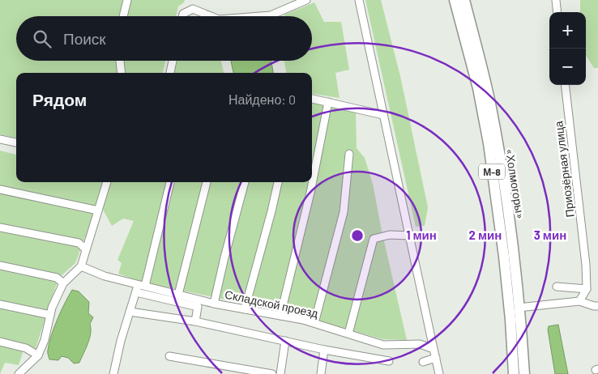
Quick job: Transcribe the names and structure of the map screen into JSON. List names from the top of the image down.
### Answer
{
  "streets": {
    "highway": ["М-8", "«Холмогоры»"],
    "street": ["Приозёрная улица", "Складской проезд"]
  },
  "page": {
    "map_buttons": ["+", "−"],
    "search": "Поиск",
    "heading": ["Рядом", "Найдено: 0"]
  },
  "rings": ["1 мин", "2 мин", "3 мин"]
}
